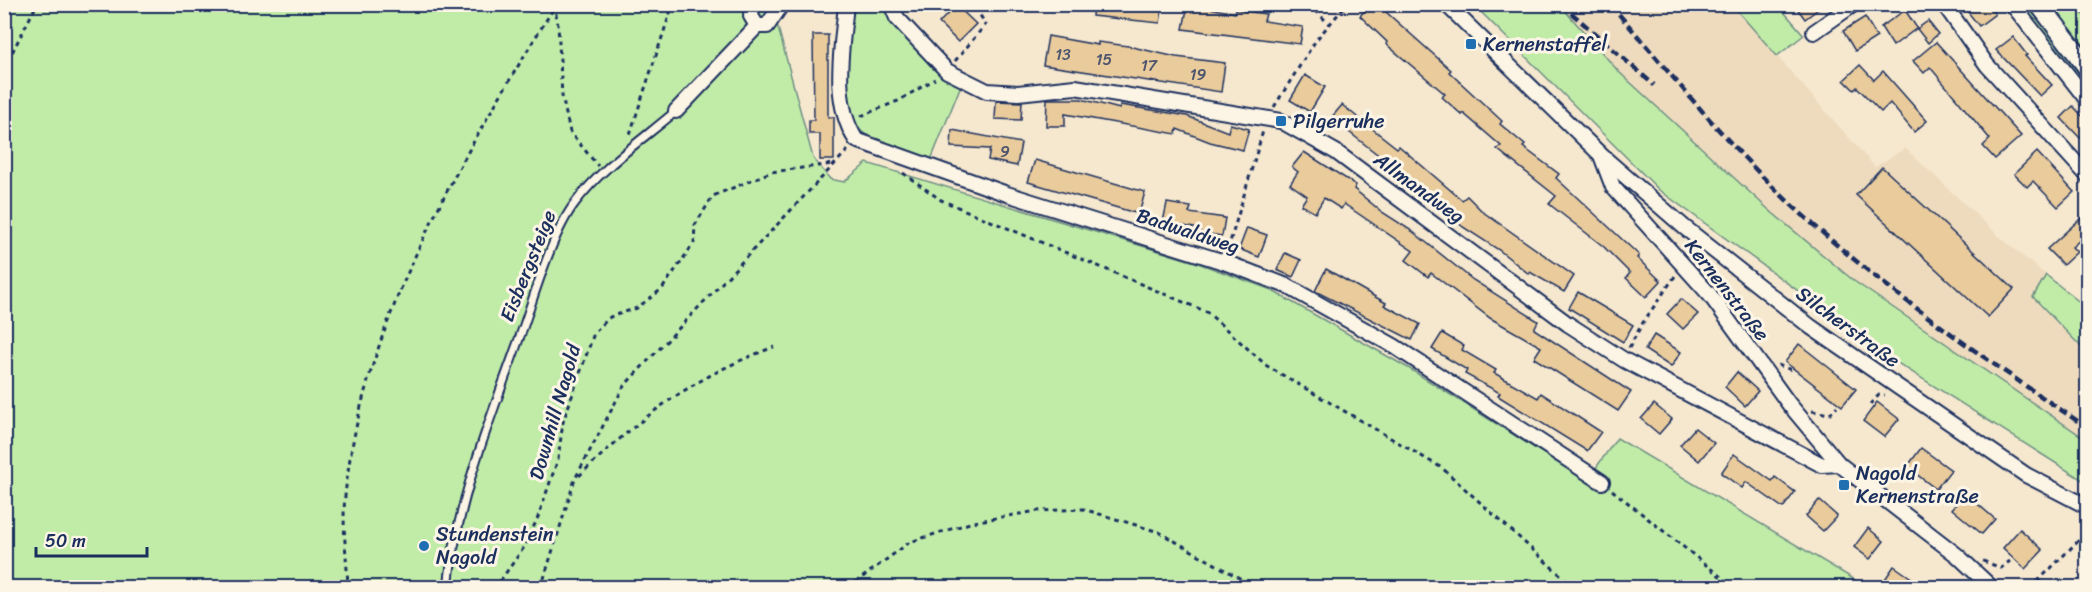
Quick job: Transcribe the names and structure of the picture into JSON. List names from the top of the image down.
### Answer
{
  "streets": {
    "street": [
      "Allmandweg",
      "Badwaldweg",
      "Eisbergsteige",
      "Kernenstraße",
      "Silcherstraße"
    ],
    "path": ["Downhill Nagold"]
  },
  "crossings": [
    ["Allmandweg", "Kernenstraße"],
    ["Kernenstraße", "Silcherstraße"]
  ],
  "places": {
    "transit": ["Kernenstaffel", "Pilgerruhe", "Nagold Kernenstraße"],
    "other": ["Stundenstein Nagold"]
  },
  "house_numbers": [
    "13",
    "15",
    "17",
    "19",
    "9"
  ],
  "scale_bar": "50 m"
}
